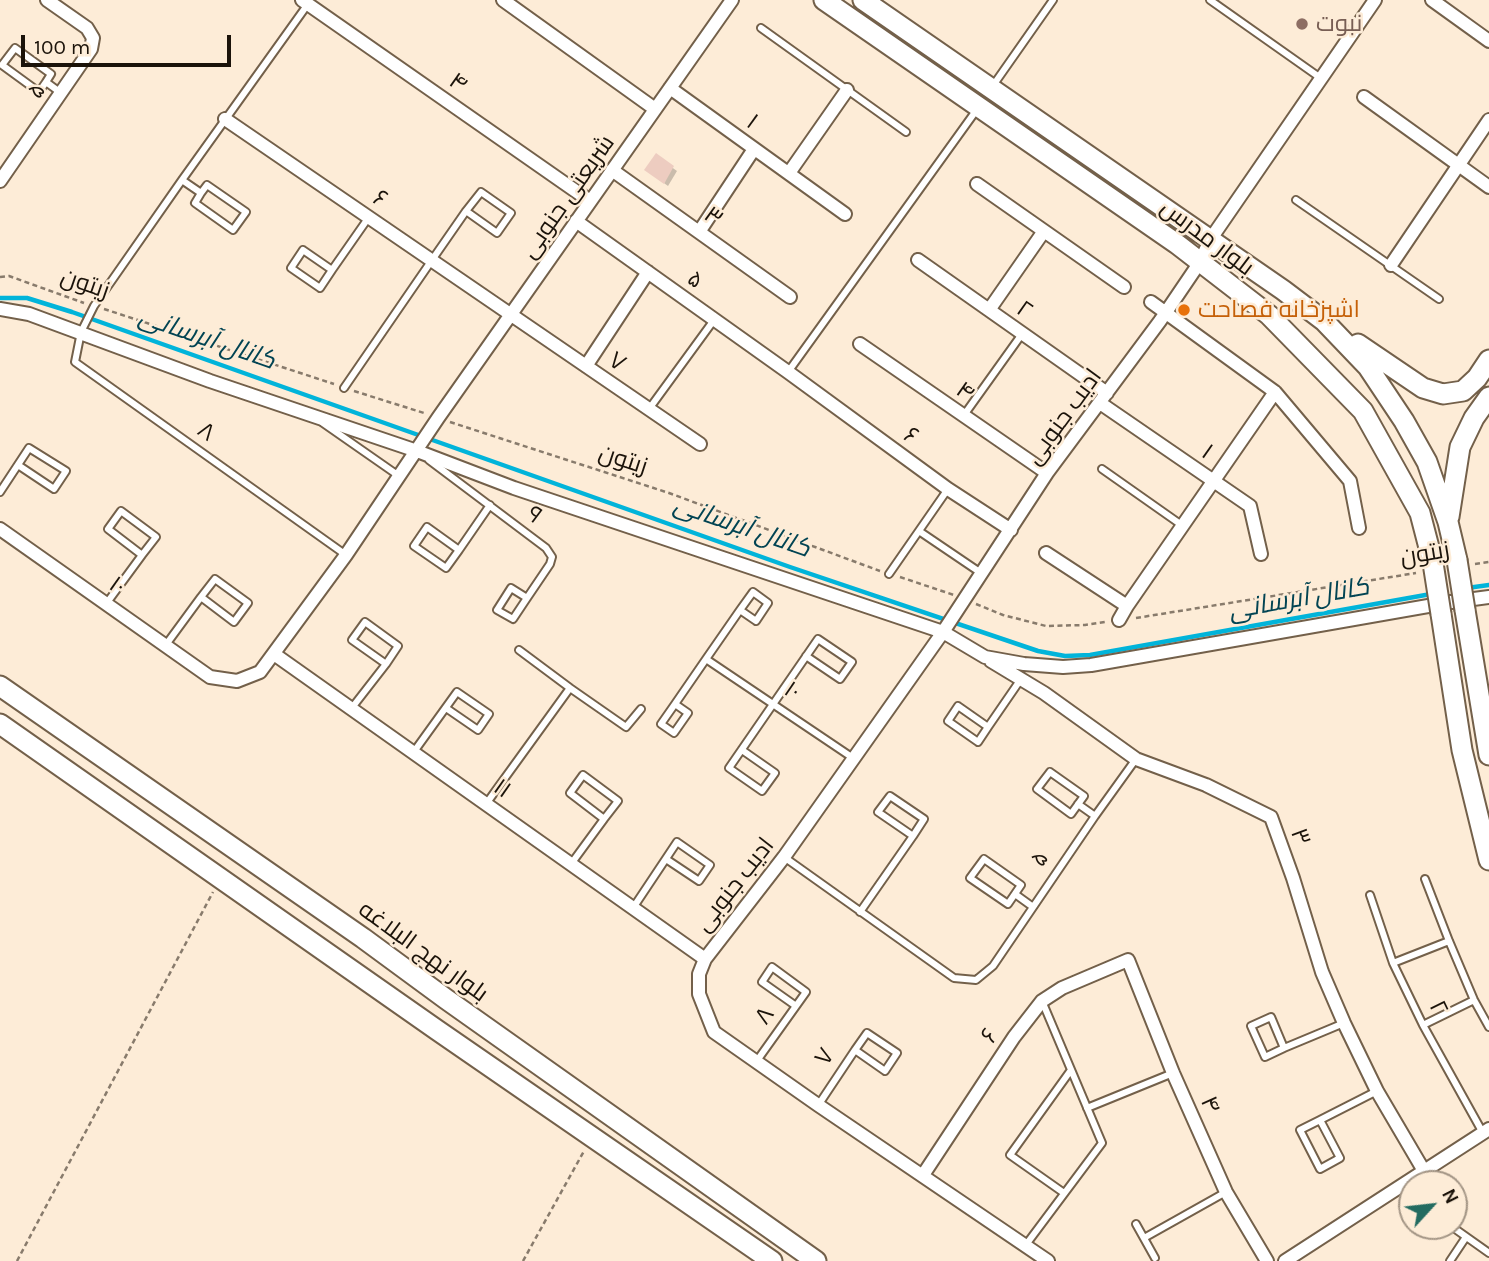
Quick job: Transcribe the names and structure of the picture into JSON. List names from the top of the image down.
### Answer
{
  "streets": {
    "street": [
      "۴",
      "۵",
      "۱",
      "شریعتی جنوبی",
      "۶",
      "۳",
      "بلوار مدرس",
      "۲",
      "۷",
      "ادیب جنوبی",
      "۱۰",
      "۱۱",
      "بلوار نهج البلاغه"
    ],
    "lane": ["۸", "۹"],
    "path": ["زیتون"]
  },
  "crossings": [
    ["۴", "شریعتی جنوبی"],
    ["۴", "۶"],
    ["۴", "ادیب جنوبی"],
    ["۵", "شریعتی جنوبی"],
    ["۵", "۶"],
    ["۵", "۳"],
    ["۱", "شریعتی جنوبی"],
    ["۱", "۲"],
    ["۱", "ادیب جنوبی"],
    ["شریعتی جنوبی", "۶"],
    ["شریعتی جنوبی", "۳"],
    ["شریعتی جنوبی", "زیتون"],
    ["شریعتی جنوبی", "۷"],
    ["شریعتی جنوبی", "۸"],
    ["شریعتی جنوبی", "۹"],
    ["شریعتی جنوبی", "۱۰"],
    ["شریعتی جنوبی", "۱۱"],
    ["۶", "۷"],
    ["۶", "ادیب جنوبی"],
    ["۳", "ادیب جنوبی"],
    ["۳", "۸"],
    ["۳", "۹"],
    ["بلوار مدرس", "زیتون"],
    ["بلوار مدرس", "ادیب جنوبی"],
    ["زیتون", "ادیب جنوبی"],
    ["۲", "ادیب جنوبی"],
    ["ادیب جنوبی", "۱۰"],
    ["ادیب جنوبی", "۱۱"]
  ],
  "water": ["کانال آبرسانی"],
  "places": ["نبوت", "اشپزخانه فصاحت"],
  "scale_bar": "100 m",
  "north": "top right"
}
